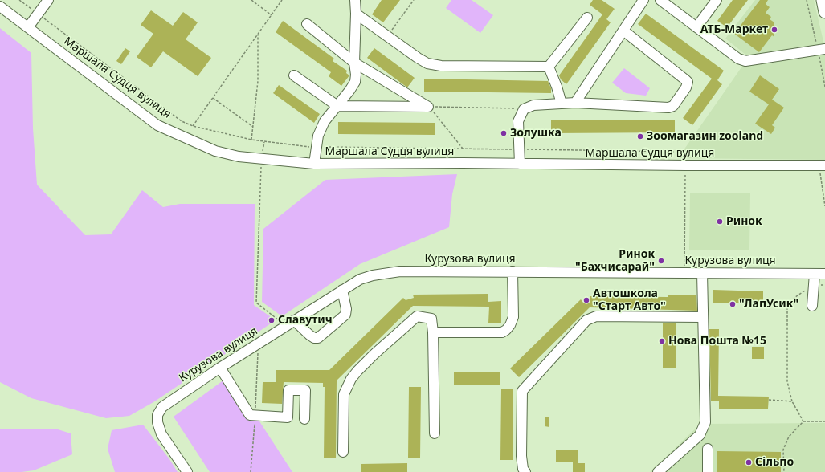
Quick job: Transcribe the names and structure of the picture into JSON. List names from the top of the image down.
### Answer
{
  "streets": {
    "street": ["Маршала Судця вулиця", "Курузова вулиця"]
  },
  "places": [
    "АТБ-Маркет",
    "Золушка",
    "Зоомагазин zooland",
    "Ринок",
    "Ринок \"Бахчисарай\"",
    "Автошкола \"Старт Авто\"",
    "\"ЛапУсик\"",
    "Славутич",
    "Нова Пошта №15",
    "Сільпо"
  ]
}
